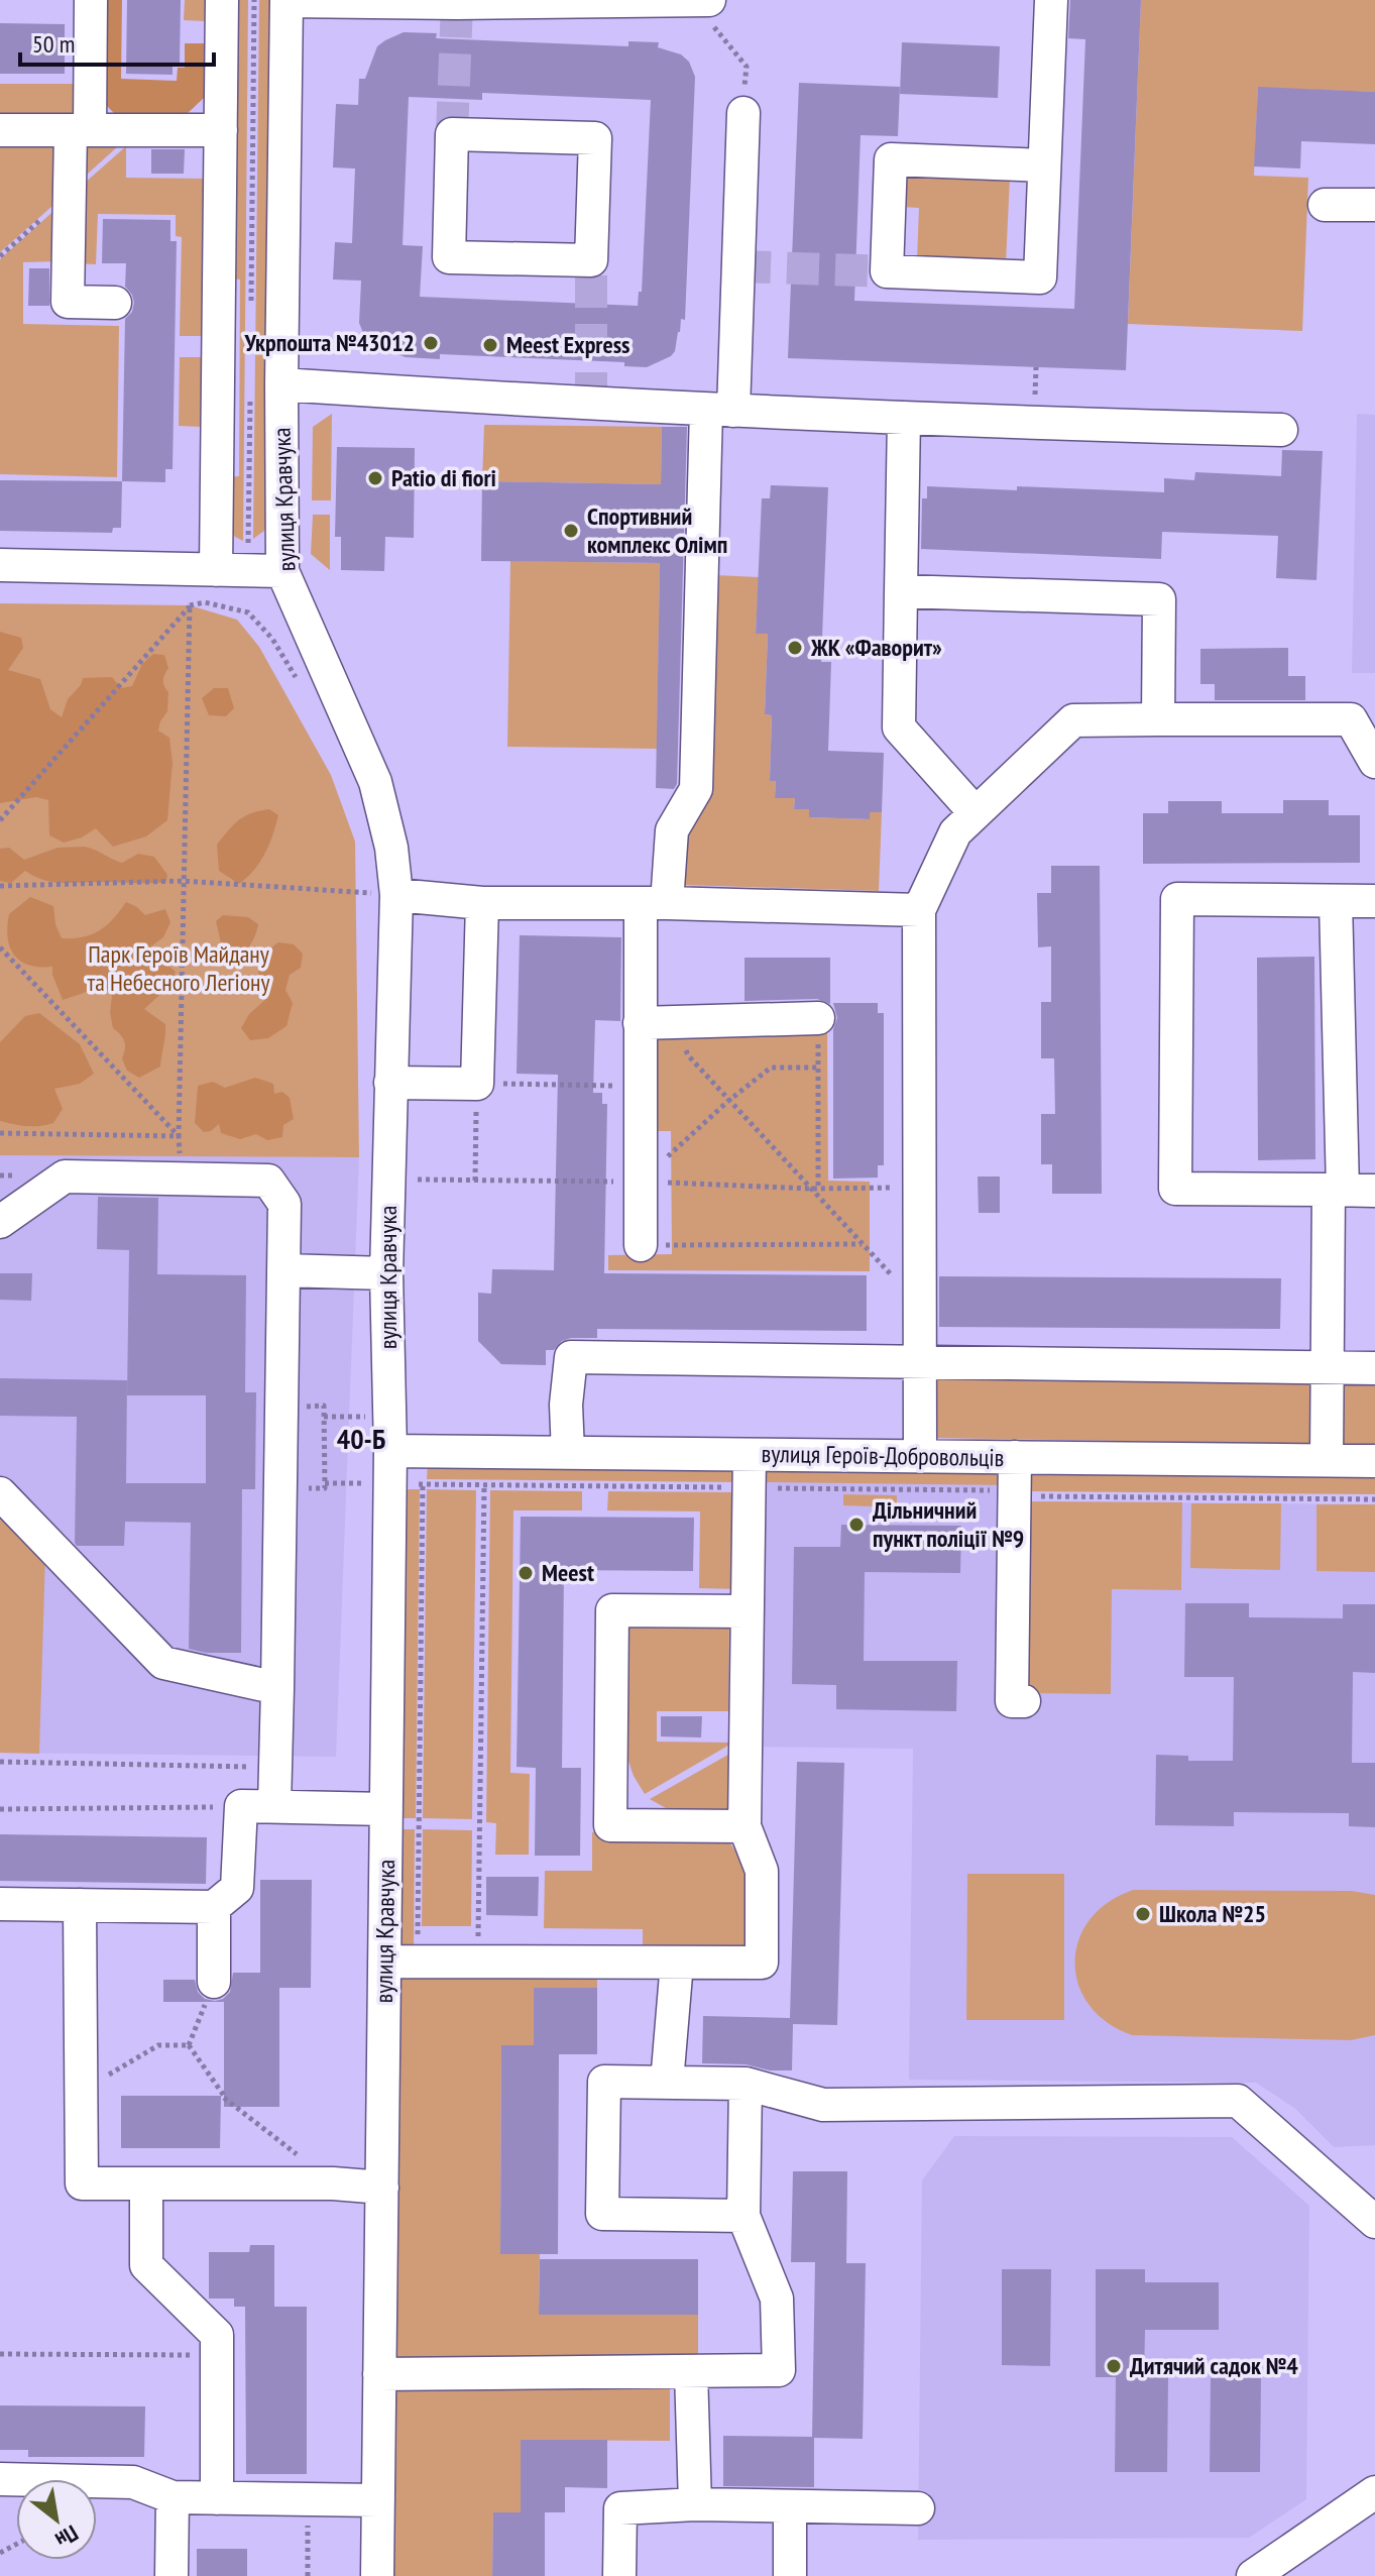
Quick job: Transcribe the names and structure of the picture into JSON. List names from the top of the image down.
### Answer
{
  "streets": {
    "street": ["вулиця Кравчука", "вулиця Героїв-Добровольців"]
  },
  "crossings": [
    ["вулиця Кравчука", "вулиця Героїв-Добровольців"]
  ],
  "districts": ["40-Б"],
  "parks": ["Парк Героїв Майдану та Небесного Легіону"],
  "places": [
    "Укрпошта №43012",
    "Meest Express",
    "Patio di fiori",
    "Спортивний комплекс Олімп",
    "ЖК «Фаворит»",
    "Дільничний пункт поліції №9",
    "Meest",
    "Школа №25",
    "Дитячий садок №4"
  ],
  "scale_bar": "50 m",
  "north": "bottom right"
}
